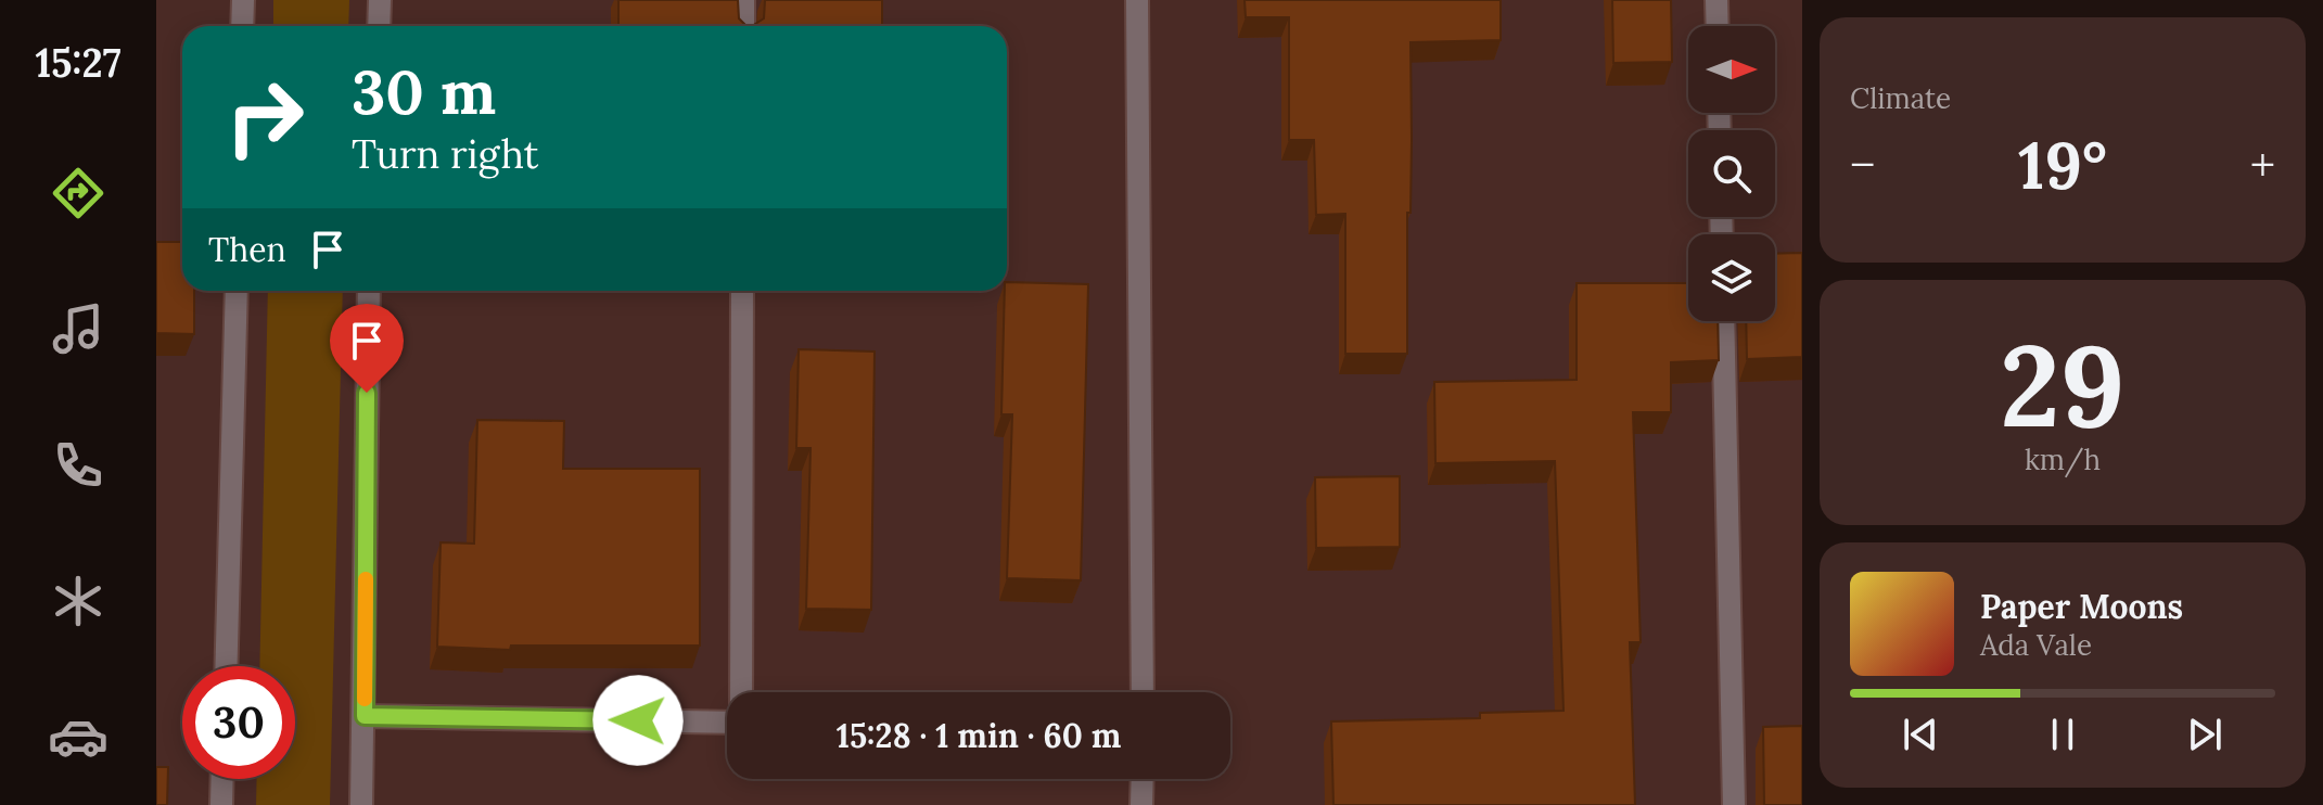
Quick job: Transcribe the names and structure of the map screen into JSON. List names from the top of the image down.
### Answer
{
  "north": "right",
  "page": {
    "tabs": "15:27",
    "tile": [
      "Climate",
      ["29", "km/h"]
    ],
    "turn": ["30 m", "Turn right"],
    "heat": ["−", "19°", "+"],
    "then": "Then",
    "song": ["Paper Moons", "Ada Vale"],
    "limit": "30",
    "trip": "15:28 · 1 min · 60 m"
  }
}
